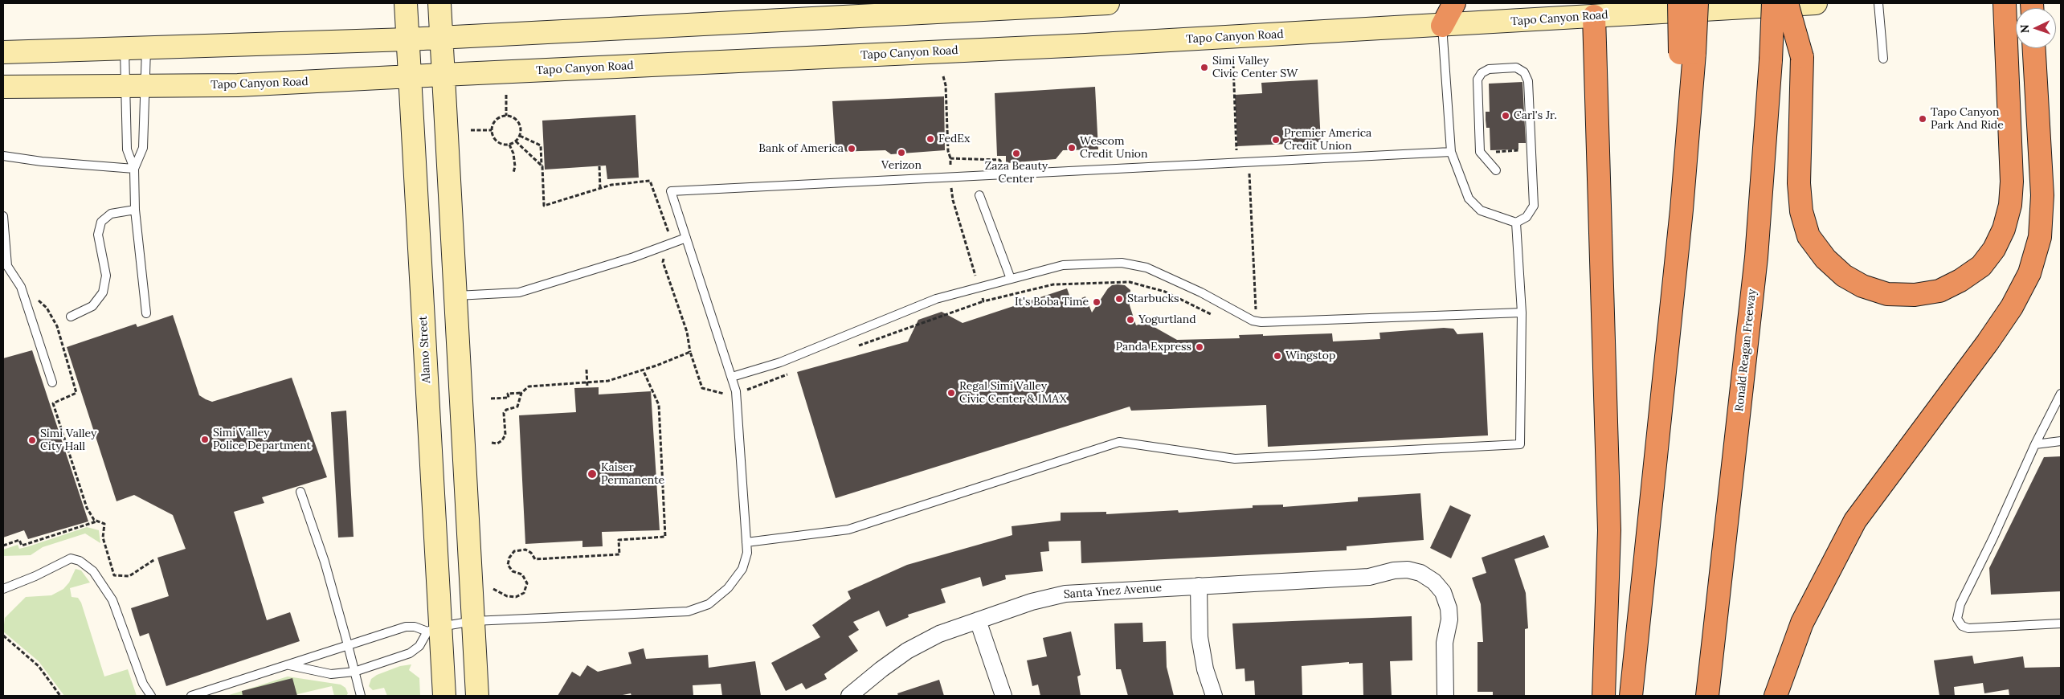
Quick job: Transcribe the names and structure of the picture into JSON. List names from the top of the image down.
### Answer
{
  "streets": {
    "highway": ["Ronald Reagan Freeway"],
    "main road": ["Tapo Canyon Road", "Alamo Street"],
    "street": ["Santa Ynez Avenue"]
  },
  "crossings": [
    ["Tapo Canyon Road", "Alamo Street"]
  ],
  "places": [
    "Simi Valley Civic Center SW",
    "Carl's Jr.",
    "Tapo Canyon Park And Ride",
    "FedEx",
    "Premier America Credit Union",
    "Wescom Credit Union",
    "Bank of America",
    "Verizon",
    "Zaza Beauty Center",
    "Starbucks",
    "It's Boba Time",
    "Yogurtland",
    "Panda Express",
    "Wingstop",
    "Regal Simi Valley Civic Center & IMAX",
    "Simi Valley Police Department",
    "Simi Valley City Hall",
    "Kaiser Permanente"
  ],
  "north": "left"
}
